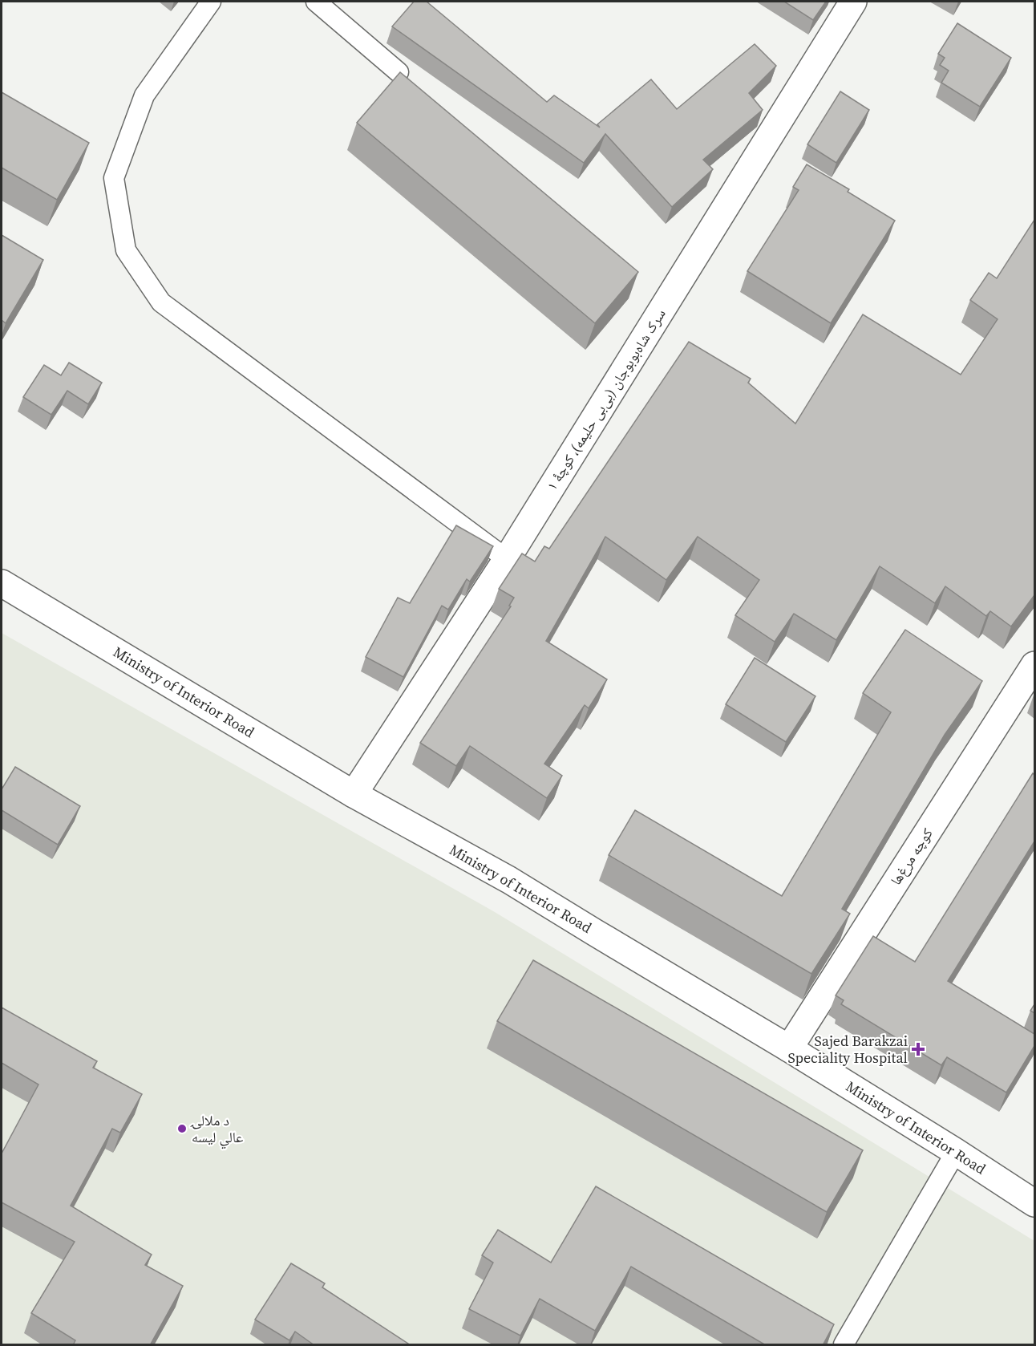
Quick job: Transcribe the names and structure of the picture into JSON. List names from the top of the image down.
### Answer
{
  "streets": {
    "street": ["سرک شاه‌بوبوجان (بی‌بی حلیمه)، کوچۀ ۱", "Ministry of Interior Road", "کوچه مرغ‌ها"]
  },
  "crossings": [
    ["سرک شاه‌بوبوجان (بی‌بی حلیمه)، کوچۀ ۱", "Ministry of Interior Road"],
    ["Ministry of Interior Road", "کوچه مرغ‌ها"]
  ],
  "places": {
    "health": ["Sajed Barakzai Speciality Hospital"],
    "other": ["د ملالۍ عالي لیسه"]
  }
}
